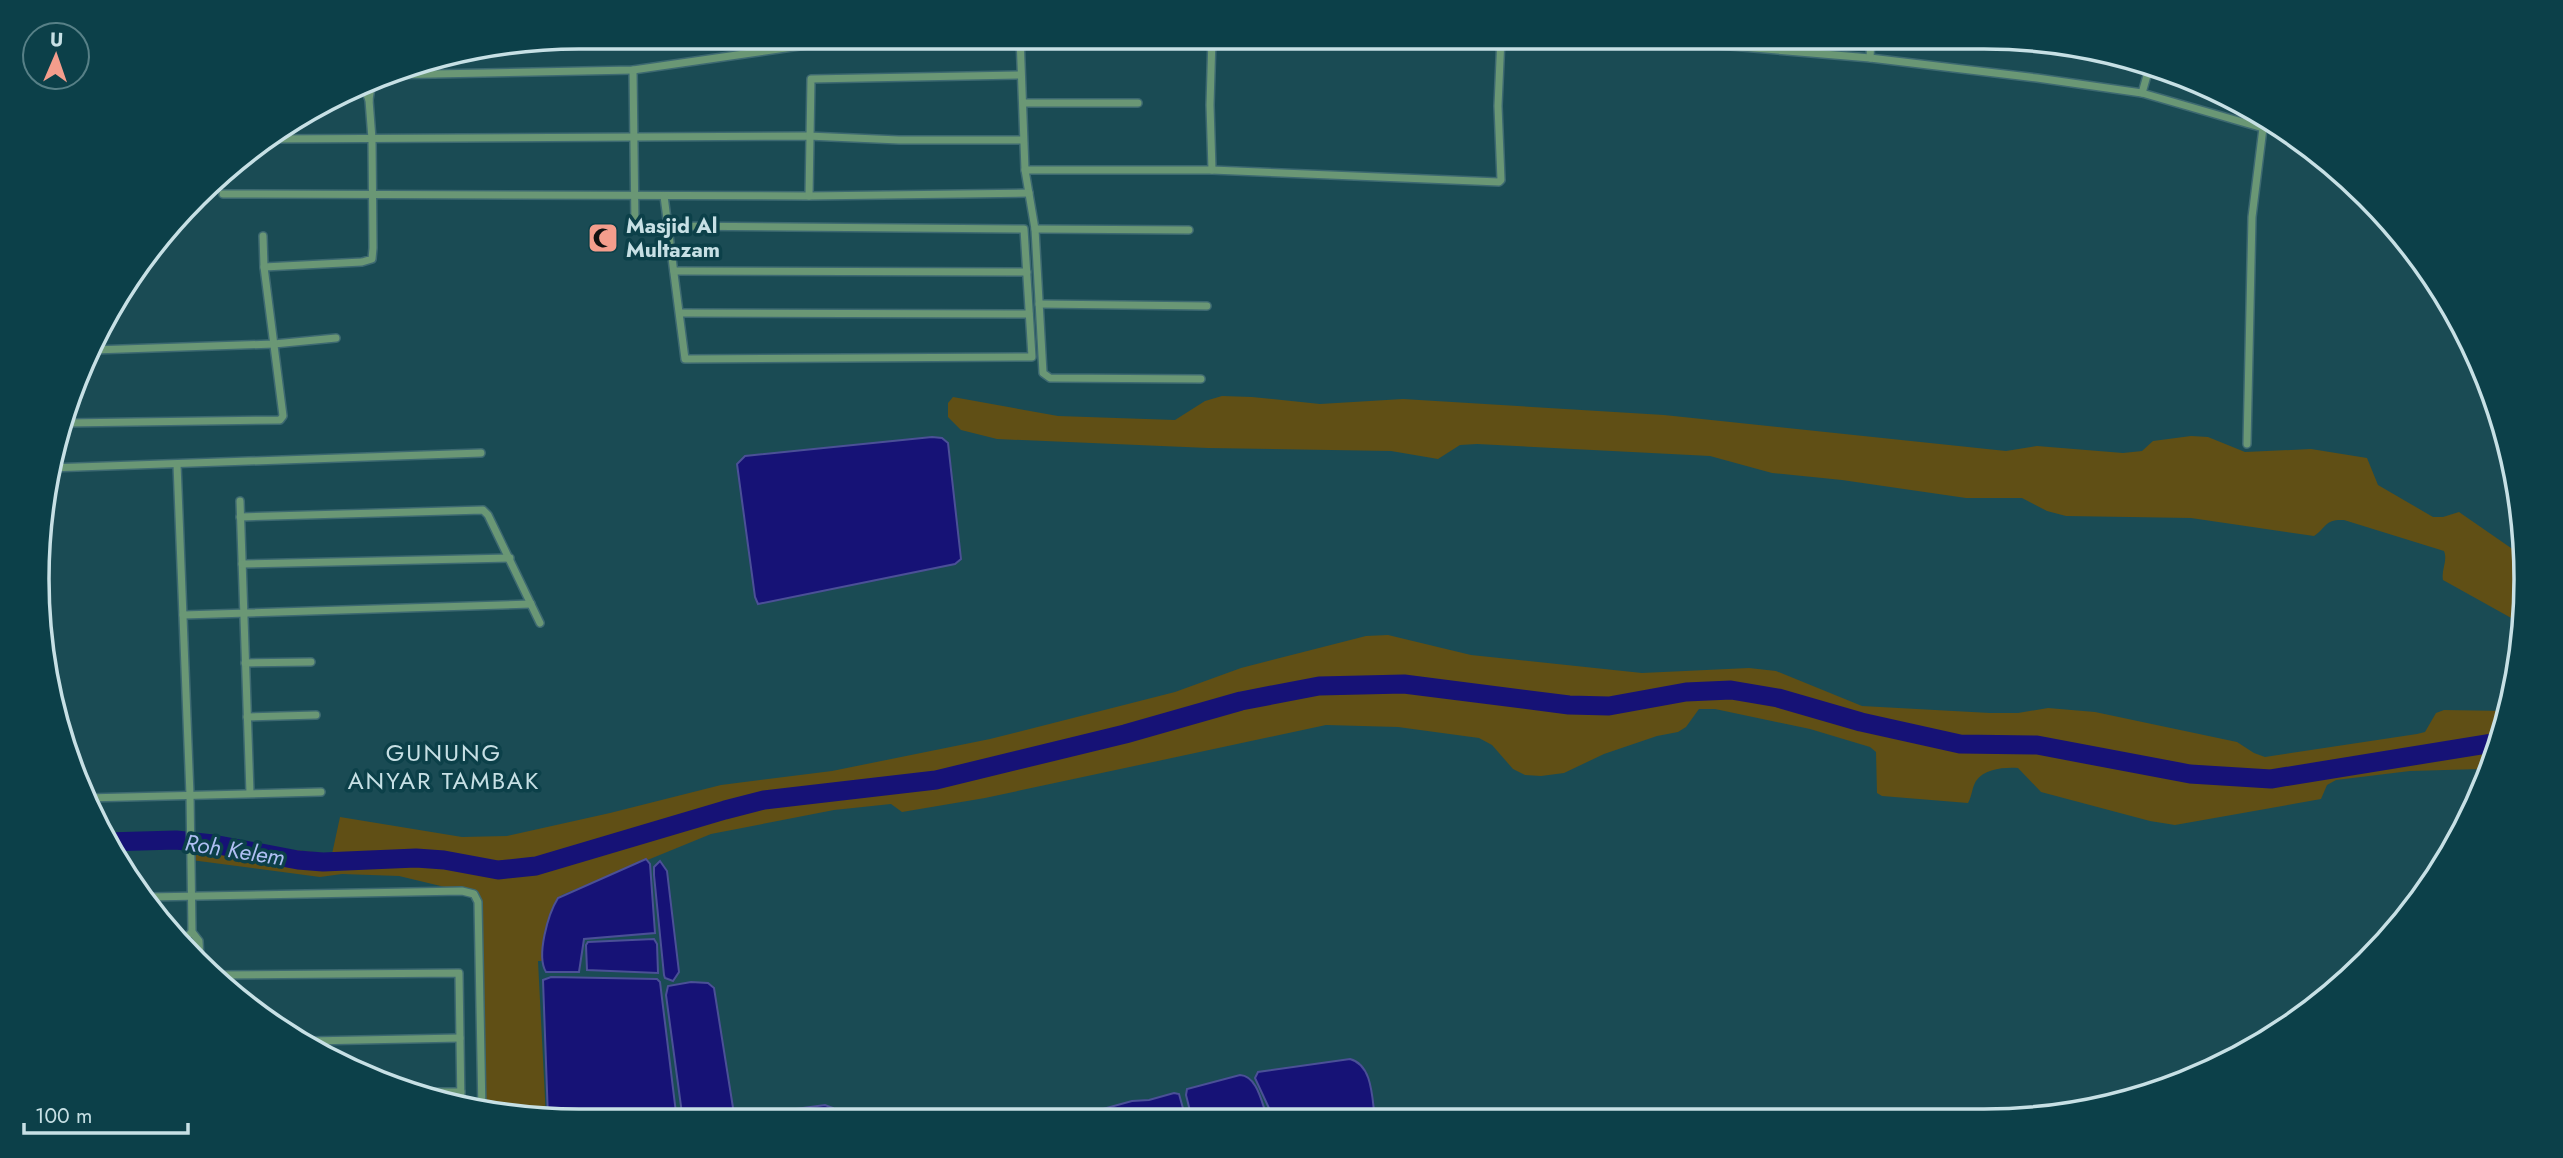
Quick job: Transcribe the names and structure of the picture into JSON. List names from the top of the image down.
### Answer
{
  "districts": ["GUNUNG ANYAR TAMBAK"],
  "water": ["Roh Kelem"],
  "places": {
    "mosque": ["Masjid Al Multazam"]
  },
  "scale_bar": "100 m",
  "north": "top"
}
